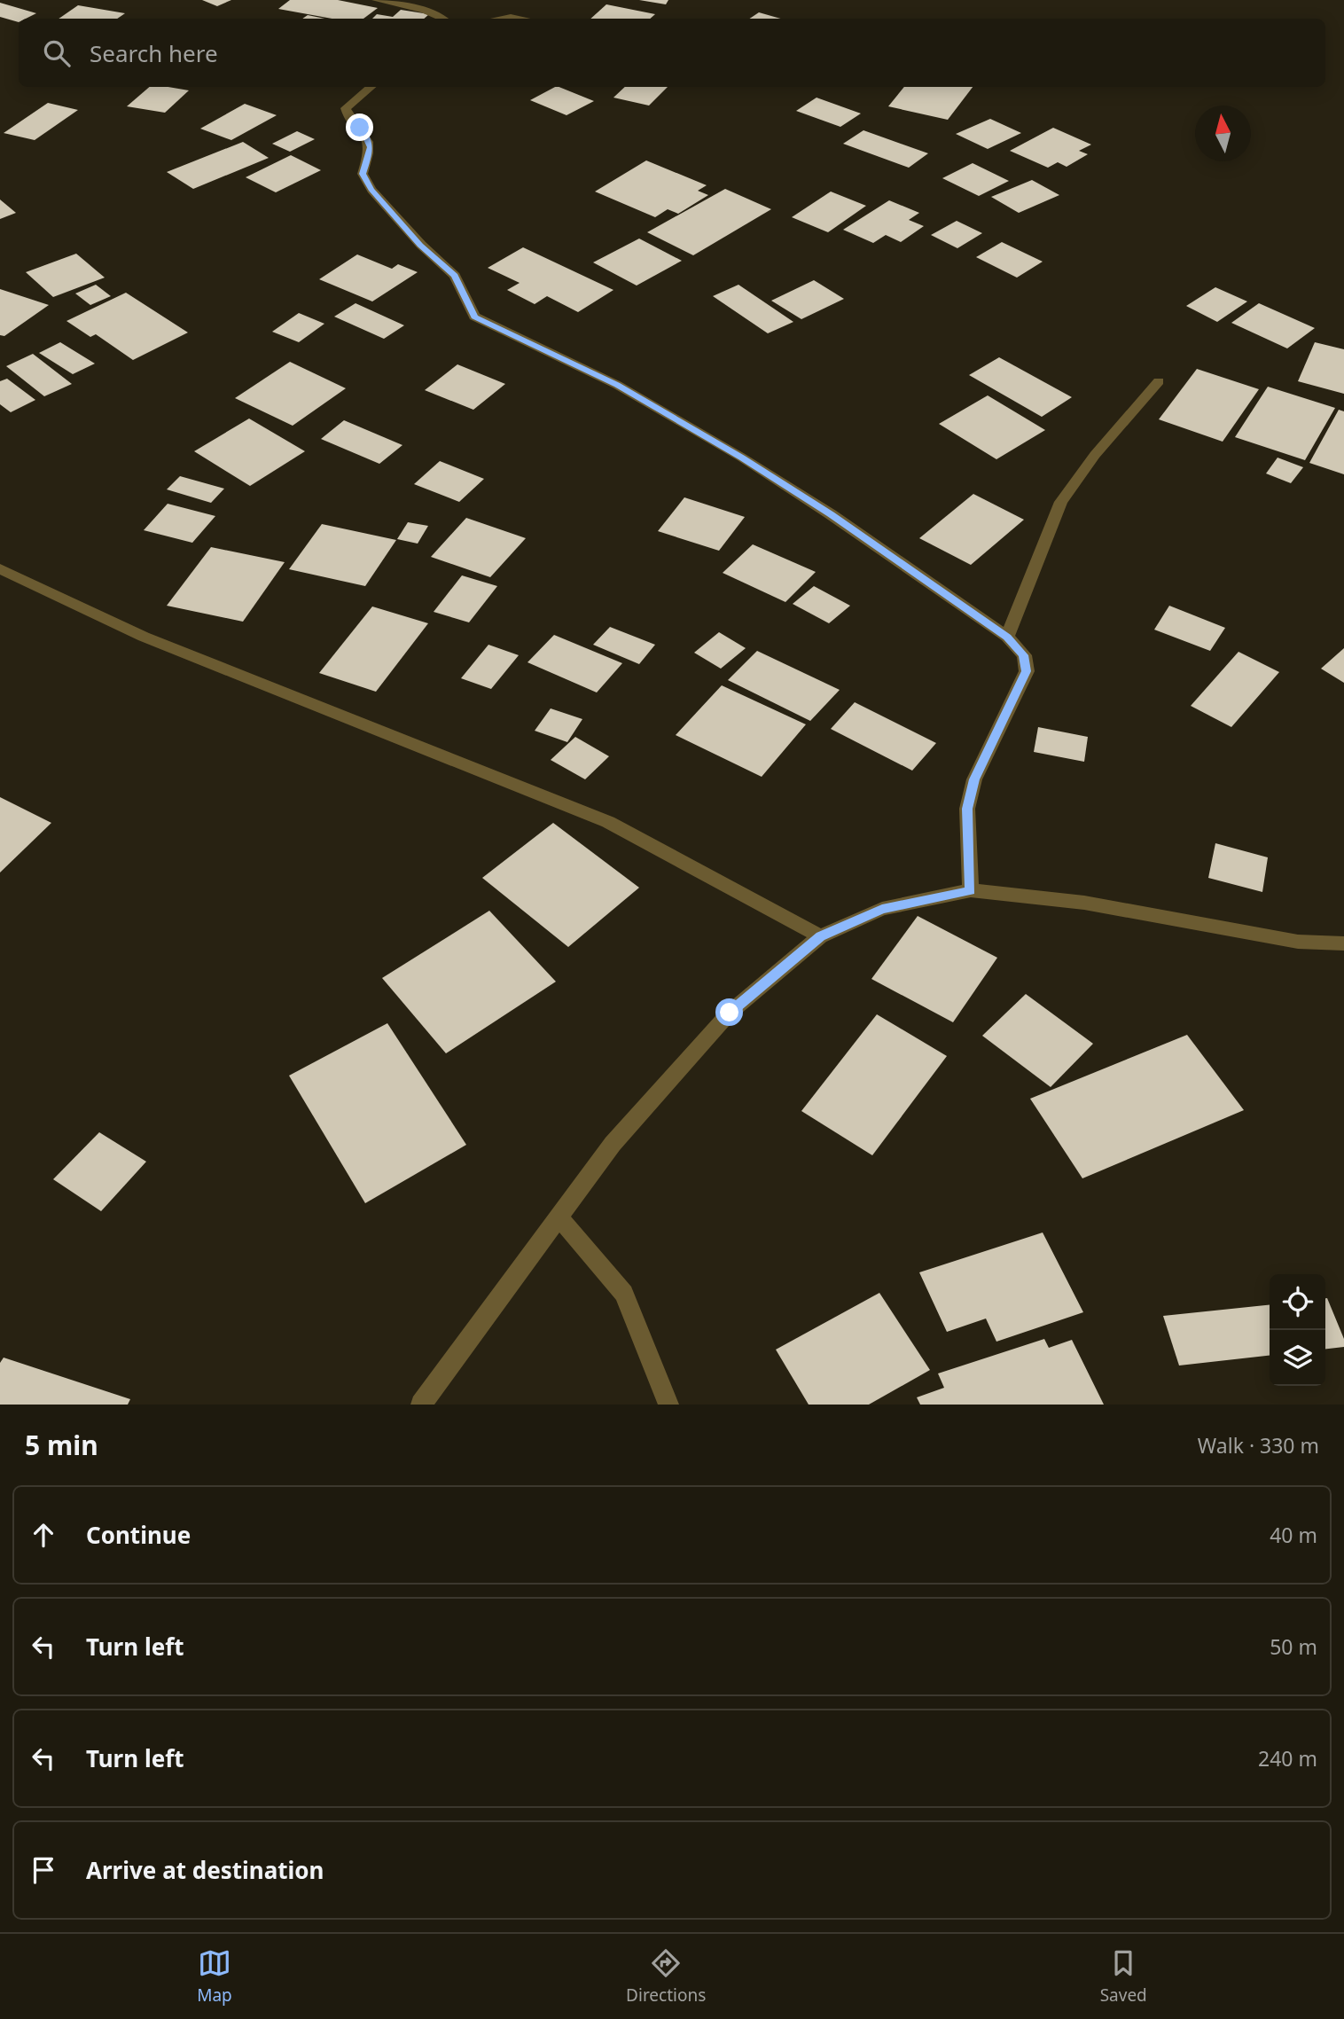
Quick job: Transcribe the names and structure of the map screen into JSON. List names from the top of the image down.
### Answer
{
  "north": "top",
  "page": {
    "search": "Search here",
    "heading": ["5 min", "Walk · 330 m"],
    "list": [
      ["Continue", "40 m"],
      ["Turn left", "50 m"],
      ["Turn left", "240 m"],
      "Arrive at destination"
    ],
    "nav": ["Map", "Directions", "Saved"]
  }
}
